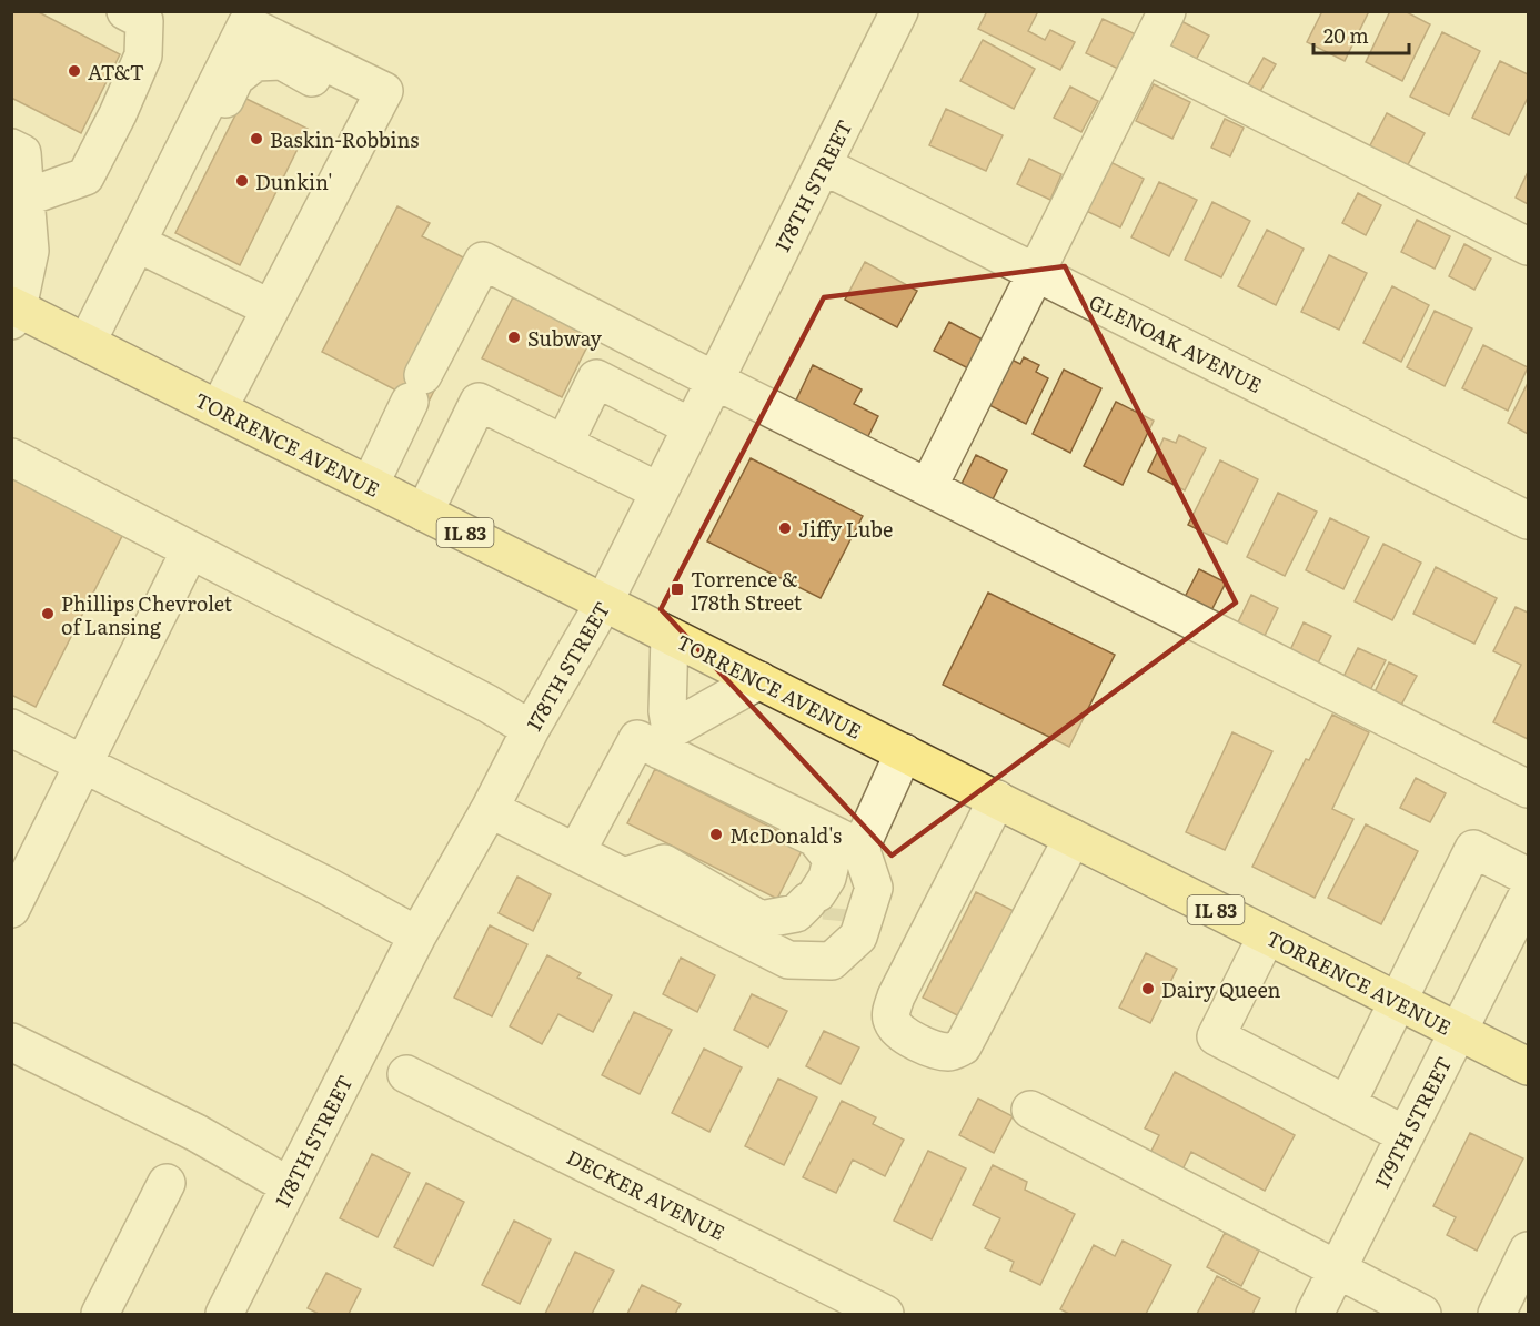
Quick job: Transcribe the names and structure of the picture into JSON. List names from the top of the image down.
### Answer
{
  "streets": {
    "main road": ["TORRENCE AVENUE", "IL 83"],
    "street": [
      "178TH STREET",
      "GLENOAK AVENUE",
      "179TH STREET",
      "DECKER AVENUE"
    ]
  },
  "crossings": [
    ["178TH STREET", "GLENOAK AVENUE"],
    ["178TH STREET", "TORRENCE AVENUE"],
    ["TORRENCE AVENUE", "179TH STREET"]
  ],
  "places": {
    "other": [
      "AT&T",
      "Baskin-Robbins",
      "Dunkin'",
      "Subway",
      "Jiffy Lube",
      "Phillips Chevrolet of Lansing",
      "McDonald's",
      "Dairy Queen"
    ],
    "transit": ["Torrence & 178th Street"]
  },
  "scale_bar": "20 m"
}
